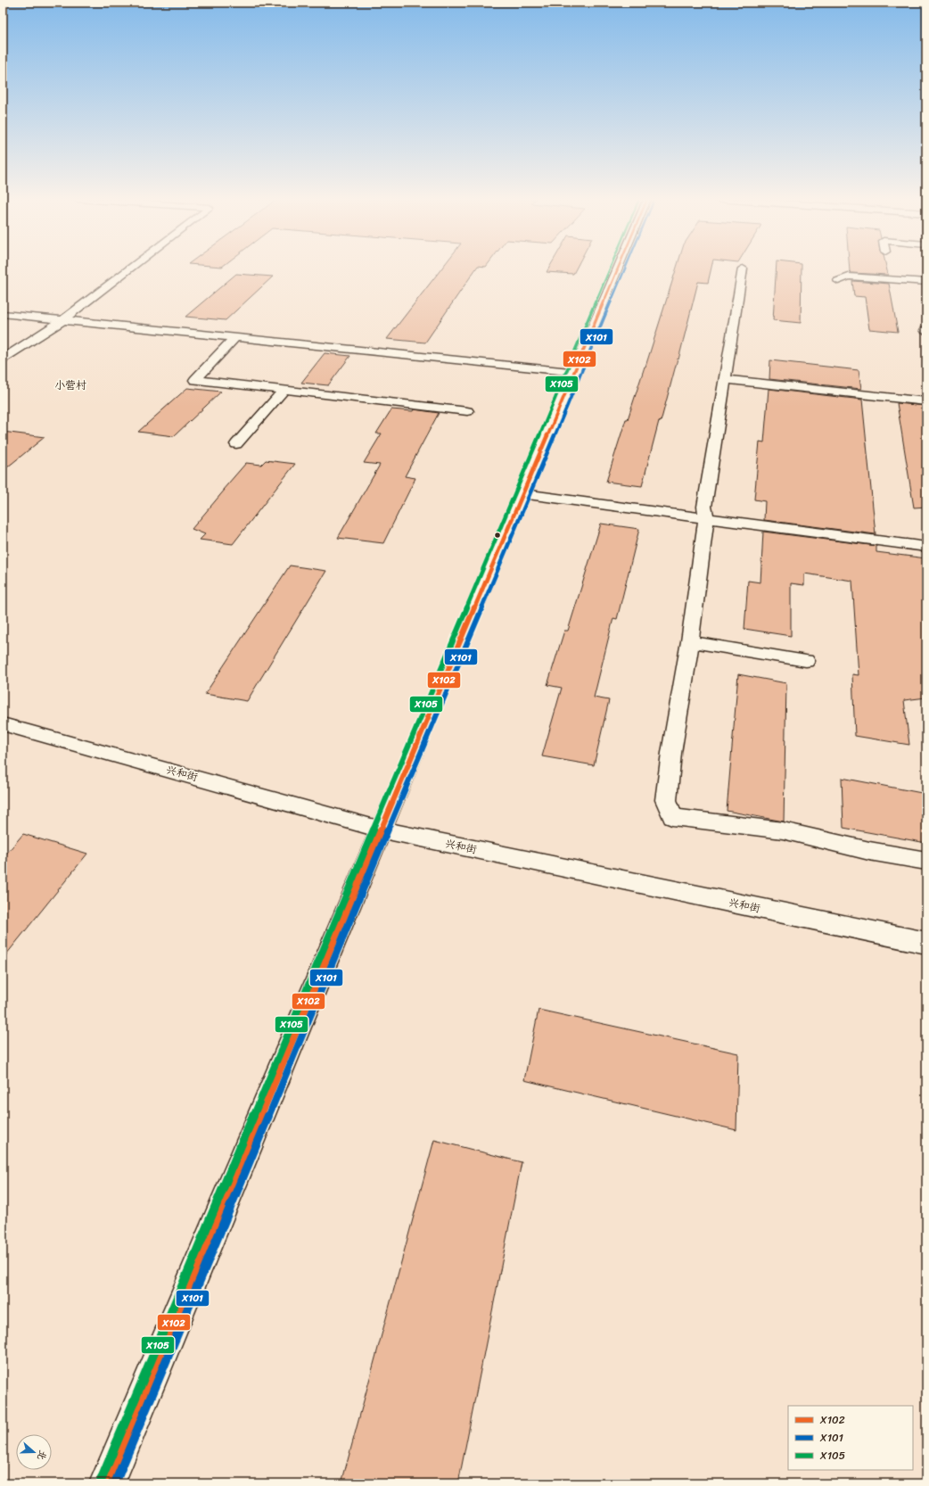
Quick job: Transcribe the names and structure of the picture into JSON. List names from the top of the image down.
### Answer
{
  "streets": {
    "street": ["兴和街"]
  },
  "districts": ["小营村"],
  "lines": ["transit line X102", "transit line X101", "transit line X105"],
  "legend": ["X102", "X101", "X105"],
  "north": "right"
}
